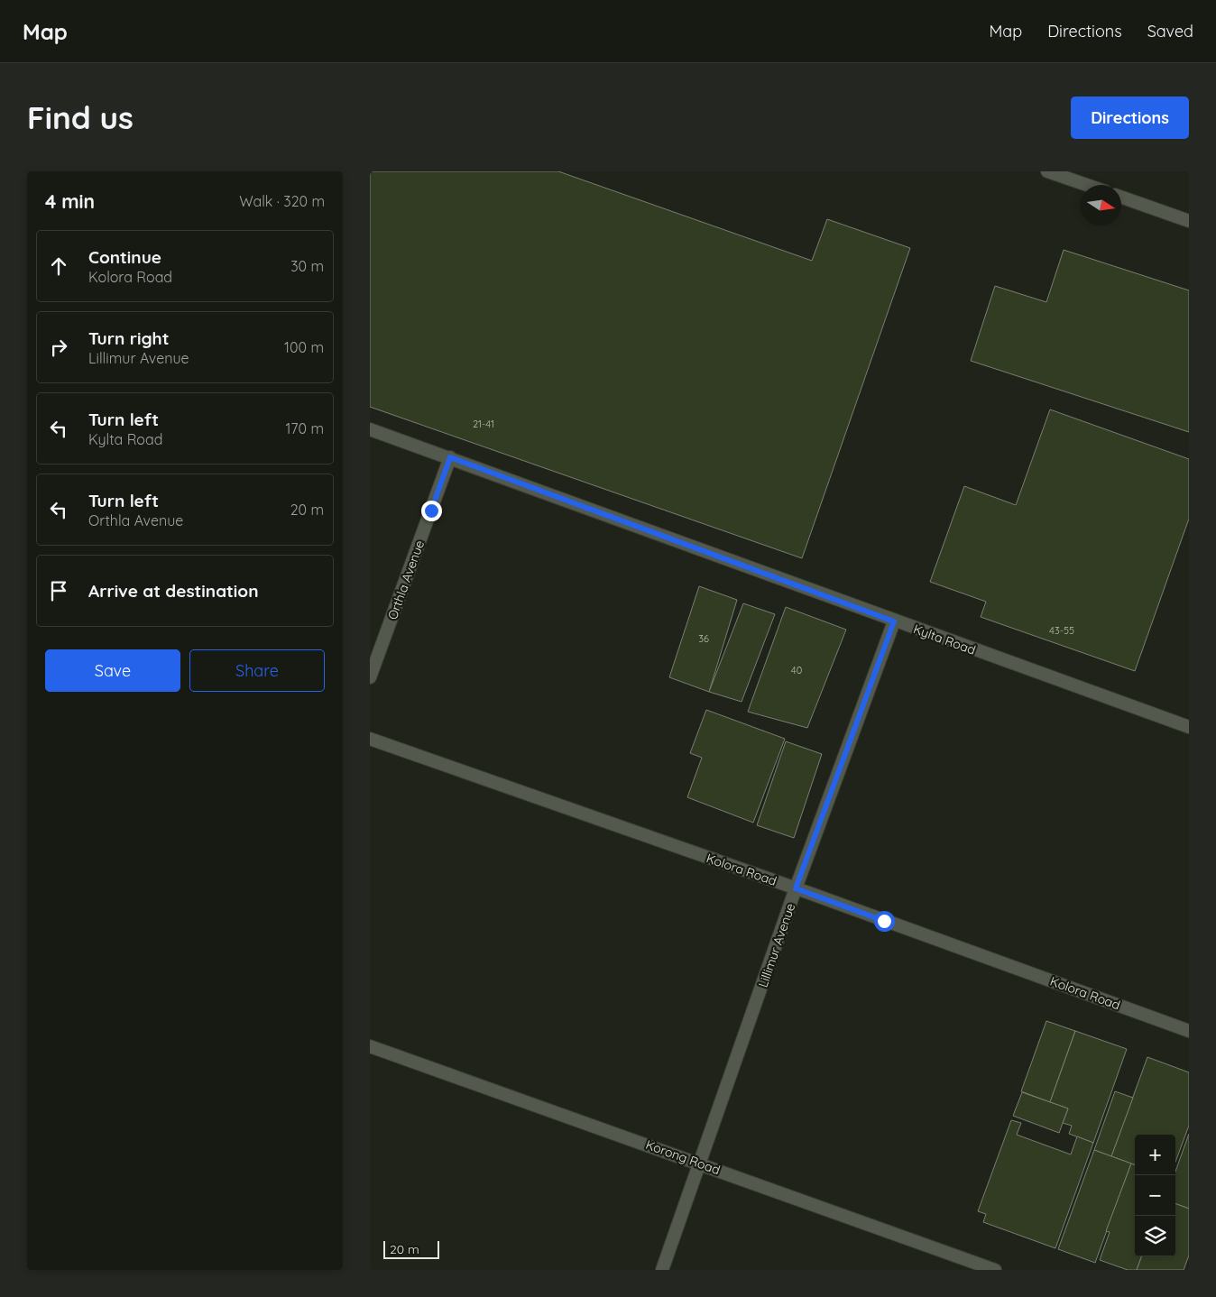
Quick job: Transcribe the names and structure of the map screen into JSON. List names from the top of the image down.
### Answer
{
  "streets": {
    "street": [
      "Orthla Avenue",
      "Kylta Road",
      "Kolora Road",
      "Lillimur Avenue",
      "Korong Road"
    ]
  },
  "crossings": [
    ["Orthla Avenue", "Kylta Road"],
    ["Kylta Road", "Lillimur Avenue"],
    ["Kolora Road", "Lillimur Avenue"],
    ["Lillimur Avenue", "Korong Road"]
  ],
  "house_numbers": [
    "21-41",
    "43-55",
    "36",
    "40"
  ],
  "scale_bar": "20 m",
  "north": "right",
  "page": {
    "header": "Map",
    "nav": ["Map", "Directions", "Saved"],
    "buttons": [
      "Directions",
      ["Save", "Share"]
    ],
    "title": "Find us",
    "heading": ["4 min", "Walk · 320 m"],
    "list": [
      ["Continue", "Kolora Road", "30 m"],
      ["Turn right", "Lillimur Avenue", "100 m"],
      ["Turn left", "Kylta Road", "170 m"],
      ["Turn left", "Orthla Avenue", "20 m"],
      "Arrive at destination"
    ],
    "map_buttons": ["+", "−"],
    "scale": "20 m"
  }
}
